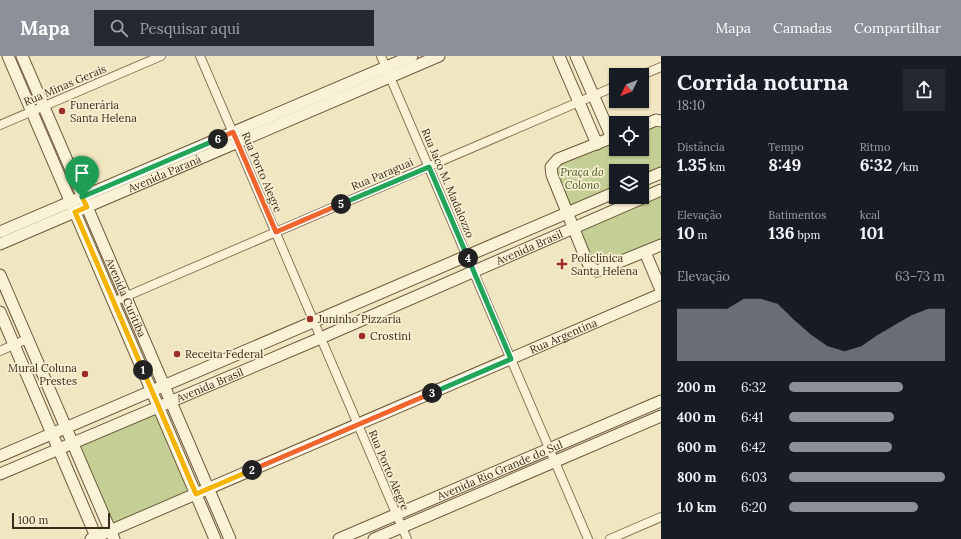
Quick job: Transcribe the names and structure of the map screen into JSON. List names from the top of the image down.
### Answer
{
  "streets": {
    "street": [
      "Rua Minas Gerais",
      "Rua Porto Alegre",
      "Avenida Paraná",
      "Rua Paraguai",
      "Rua Jaco M. Madalozzo",
      "Avenida Brasil",
      "Avenida Curitiba",
      "Rua Argentina",
      "Avenida Rio Grande do Sul"
    ]
  },
  "crossings": [
    ["Rua Minas Gerais", "Avenida Curitiba"],
    ["Rua Porto Alegre", "Avenida Paraná"],
    ["Rua Porto Alegre", "Rua Paraguai"],
    ["Rua Porto Alegre", "Avenida Brasil"],
    ["Rua Porto Alegre", "Rua Argentina"],
    ["Rua Porto Alegre", "Avenida Rio Grande do Sul"],
    ["Avenida Paraná", "Rua Jaco M. Madalozzo"],
    ["Avenida Paraná", "Avenida Curitiba"],
    ["Rua Paraguai", "Rua Jaco M. Madalozzo"],
    ["Rua Paraguai", "Avenida Curitiba"],
    ["Rua Jaco M. Madalozzo", "Avenida Brasil"],
    ["Rua Jaco M. Madalozzo", "Rua Argentina"],
    ["Rua Jaco M. Madalozzo", "Avenida Rio Grande do Sul"],
    ["Avenida Brasil", "Avenida Curitiba"],
    ["Avenida Curitiba", "Rua Argentina"]
  ],
  "parks": ["Praça do Colono"],
  "places": {
    "other": [
      "Funerária Santa Helena",
      "Juninho Pizzaria",
      "Crostini",
      "Receita Federal",
      "Mural Coluna Prestes"
    ],
    "health": ["Policlínica Santa Helena"]
  },
  "scale_bar": "100 m",
  "north": "bottom left",
  "page": {
    "header": "Mapa",
    "search": "Pesquisar aqui",
    "nav": ["Mapa", "Camadas", "Compartilhar"],
    "heading": ["Corrida noturna", "18:10"],
    "stats": [
      ["Distância", "1.35 km"],
      ["Tempo", "8:49"],
      ["Ritmo", "6:32 /km"],
      ["Elevação", "10 m"],
      ["Batimentos", "136 bpm"],
      ["kcal", "101"]
    ],
    "pins": [
      "6",
      "5",
      "4",
      "1",
      "3",
      "2"
    ],
    "chart": ["Elevação", "63–73 m"],
    "list": [
      {
        "name": "200 m",
        "note": "6:32"
      },
      {
        "name": "400 m",
        "note": "6:41"
      },
      {
        "name": "600 m",
        "note": "6:42"
      },
      {
        "name": "800 m",
        "note": "6:03"
      },
      {
        "name": "1.0 km",
        "note": "6:20"
      }
    ],
    "scale": "100 m"
  }
}
